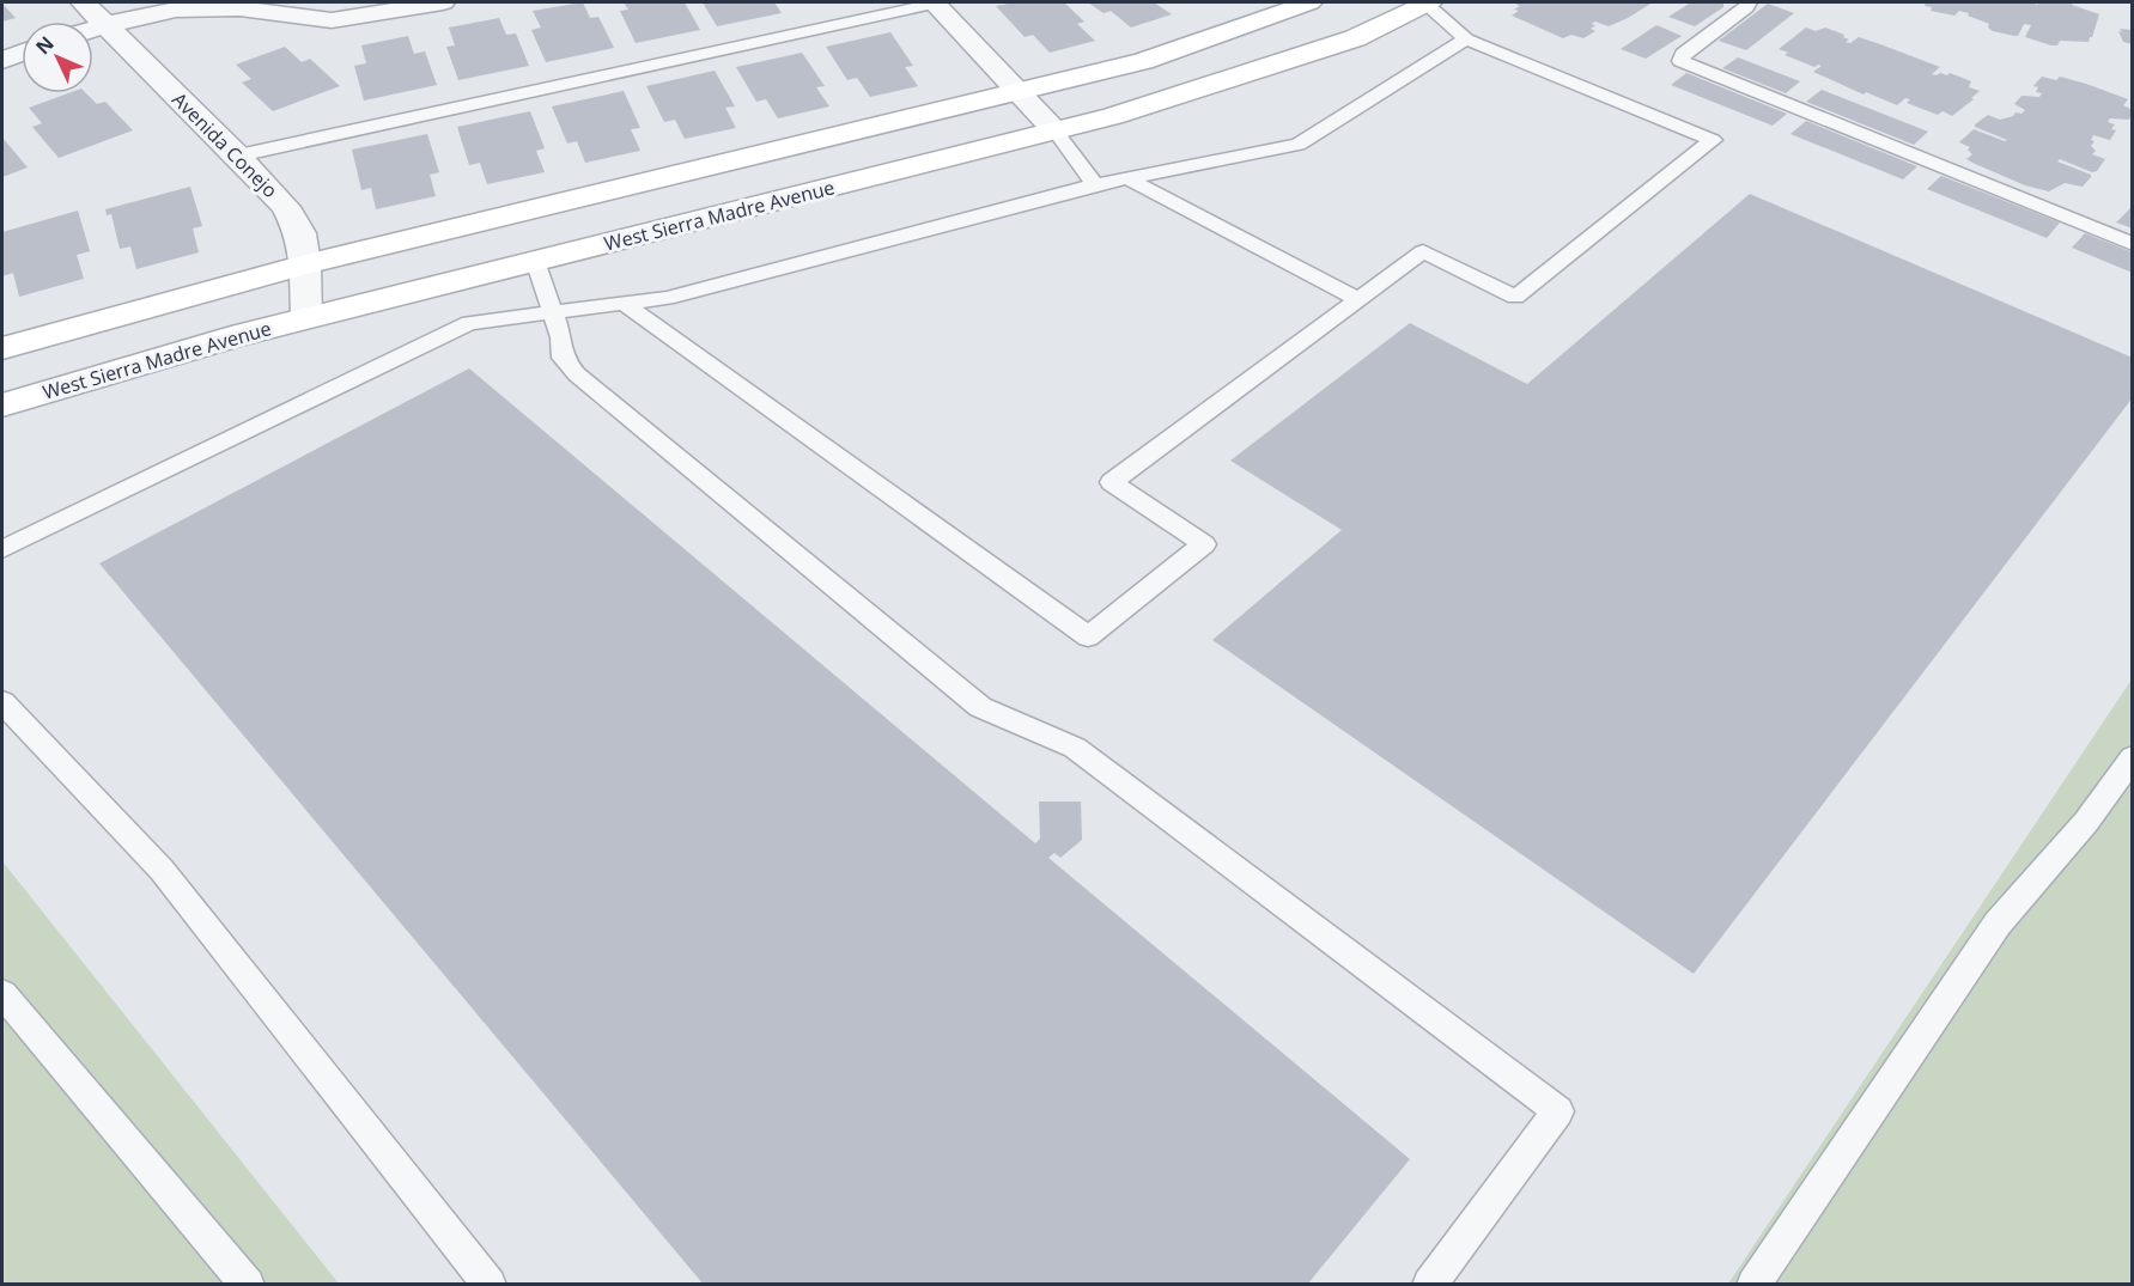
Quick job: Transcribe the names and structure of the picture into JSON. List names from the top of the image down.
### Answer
{
  "streets": {
    "street": ["Avenida Conejo", "West Sierra Madre Avenue"]
  },
  "crossings": [
    ["Avenida Conejo", "West Sierra Madre Avenue"]
  ],
  "north": "top left"
}
